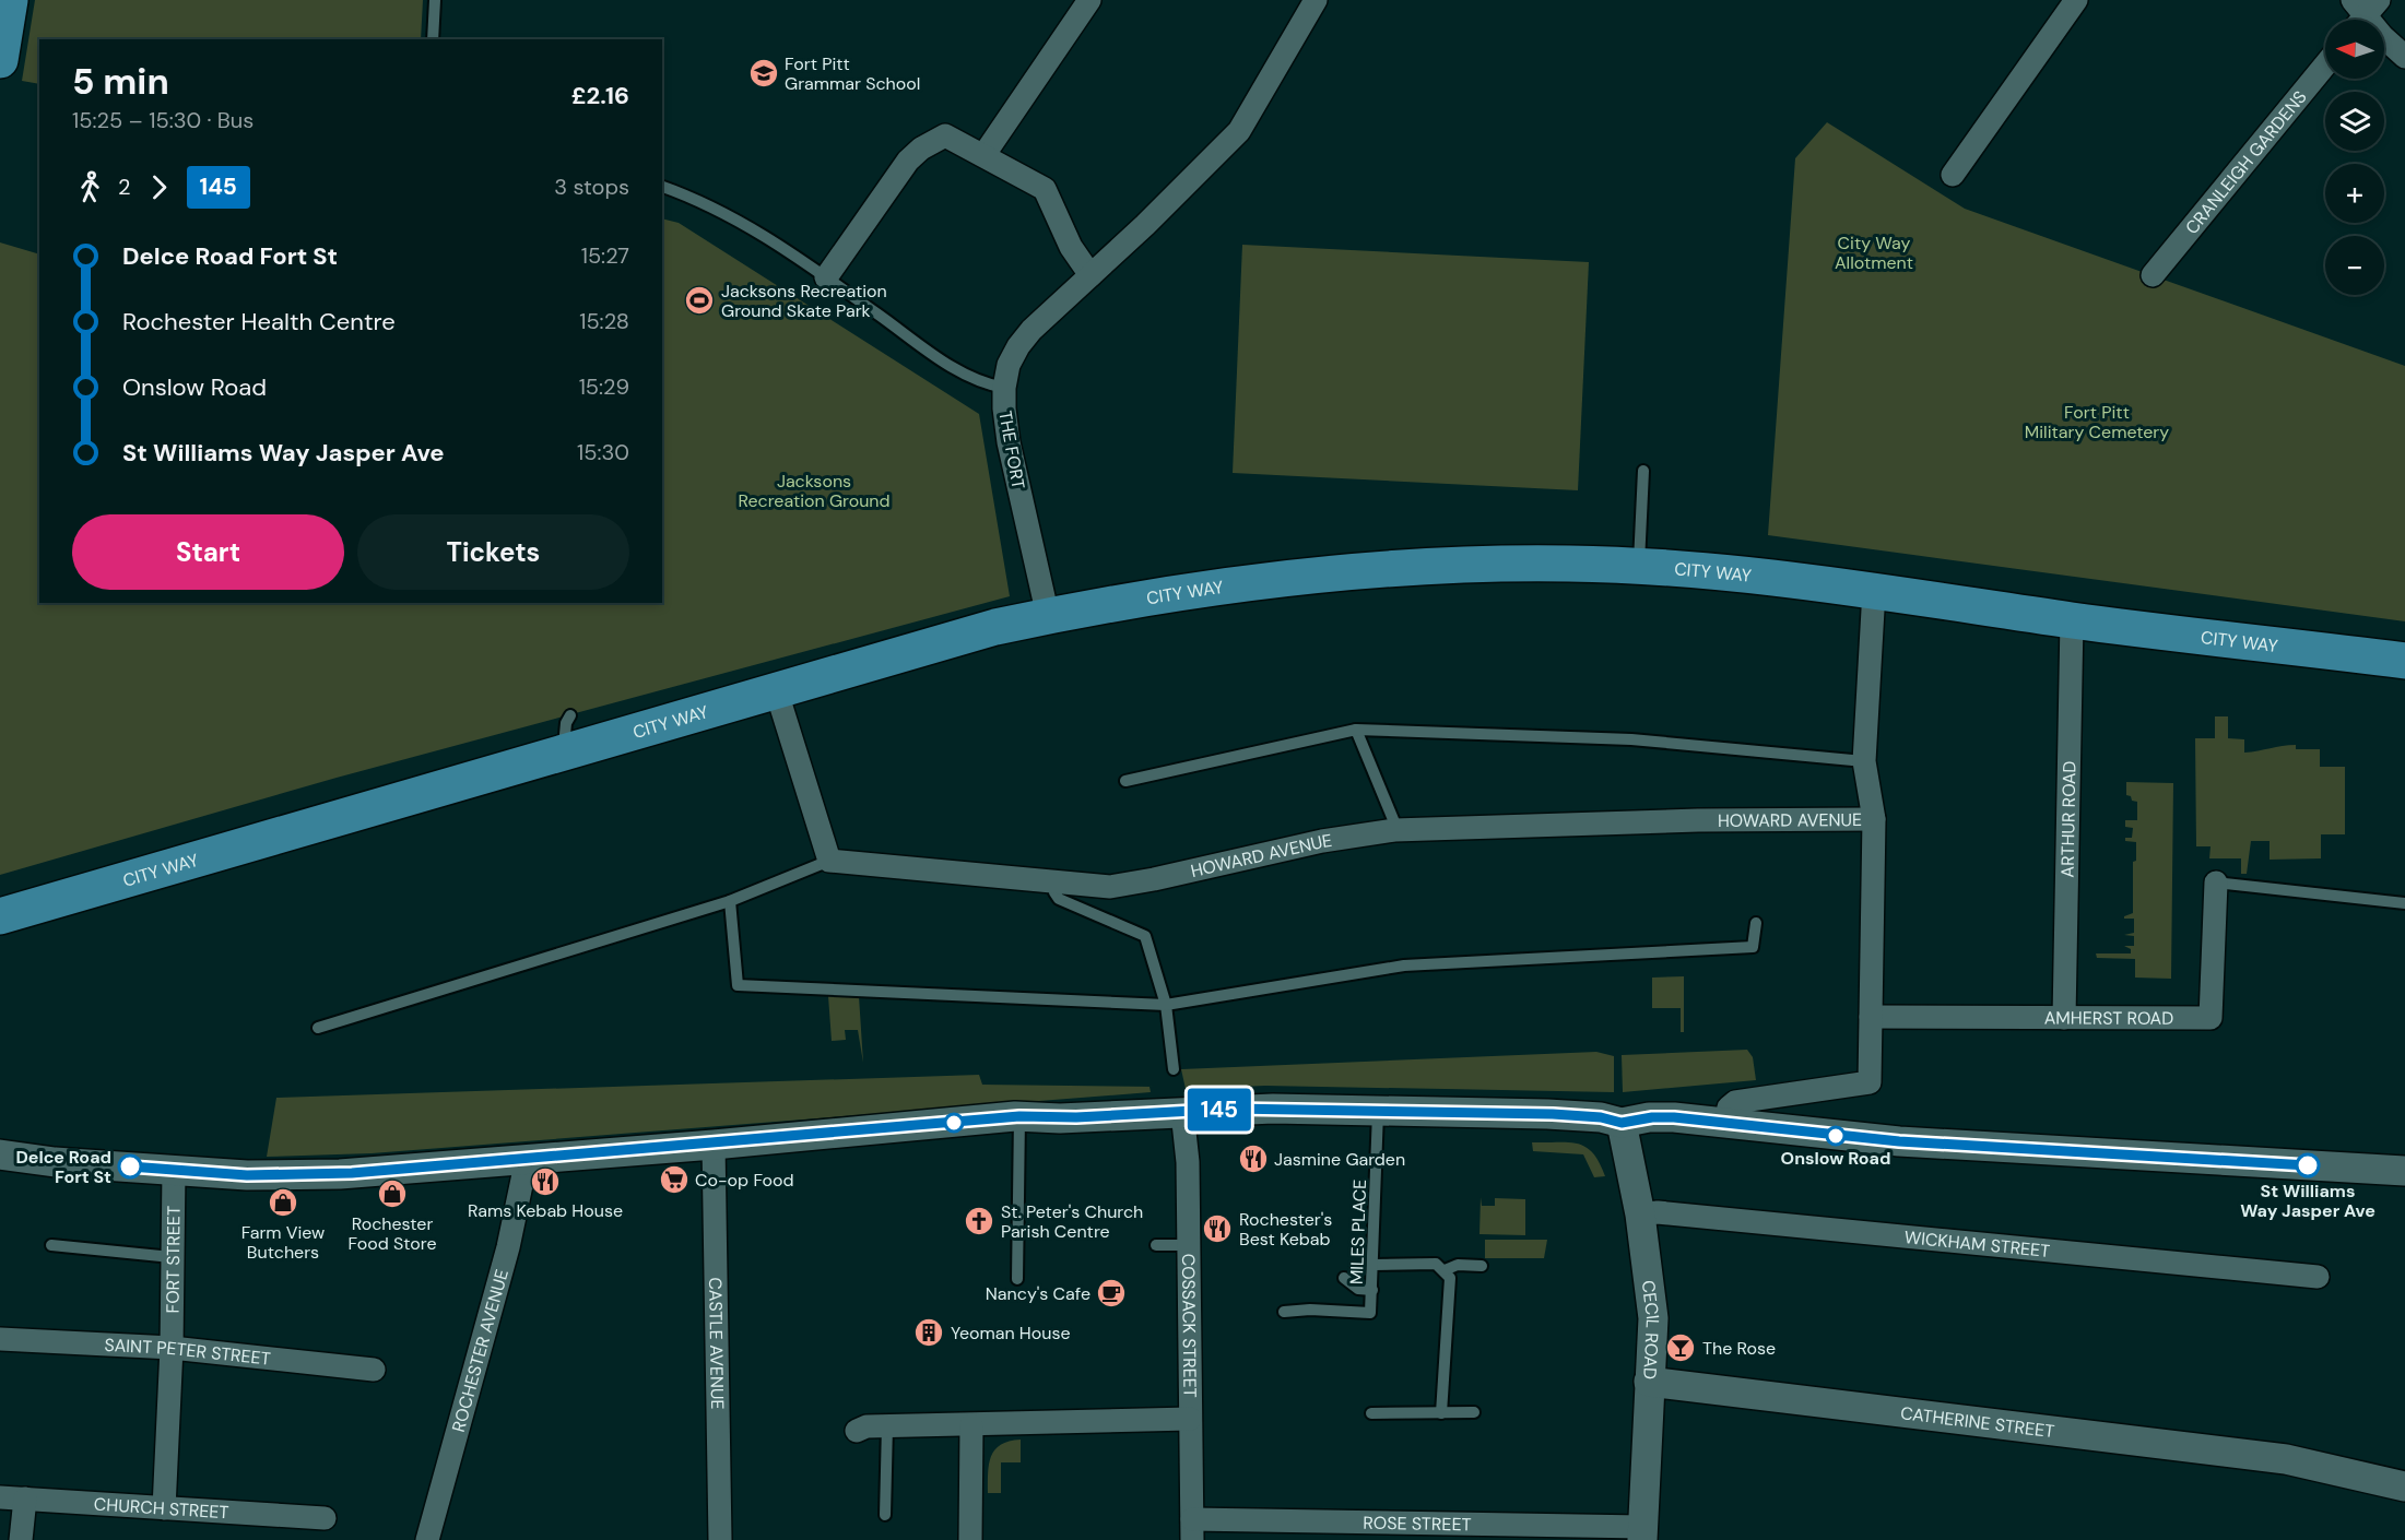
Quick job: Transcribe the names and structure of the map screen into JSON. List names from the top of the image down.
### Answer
{
  "streets": {
    "main road": ["CITY WAY"],
    "street": [
      "CRANLEIGH GARDENS",
      "THE FORT",
      "HOWARD AVENUE",
      "ARTHUR ROAD",
      "AMHERST ROAD",
      "WICKHAM STREET",
      "FORT STREET",
      "COSSACK STREET",
      "CECIL ROAD",
      "CASTLE AVENUE",
      "ROCHESTER AVENUE",
      "SAINT PETER STREET",
      "CATHERINE STREET",
      "CHURCH STREET",
      "ROSE STREET"
    ],
    "lane": ["MILES PLACE"]
  },
  "crossings": [
    ["THE FORT", "CITY WAY"],
    ["CITY WAY", "ARTHUR ROAD"],
    ["ARTHUR ROAD", "AMHERST ROAD"],
    ["WICKHAM STREET", "CECIL ROAD"],
    ["FORT STREET", "SAINT PETER STREET"],
    ["FORT STREET", "CHURCH STREET"],
    ["COSSACK STREET", "ROSE STREET"],
    ["CECIL ROAD", "CATHERINE STREET"],
    ["CECIL ROAD", "ROSE STREET"]
  ],
  "parks": ["City Way Allotment", "Fort Pitt Military Cemetery", "Jacksons Recreation Ground"],
  "places": {
    "school or university": ["Fort Pitt Grammar School"],
    "sports": ["Jacksons Recreation Ground Skate Park"],
    "other": ["Onslow Road", "St Williams Way Jasper Ave", "Delce Road Fort St"],
    "restaurant": ["Jasmine Garden", "Rams Kebab House", "Rochester's Best Kebab"],
    "supermarket": ["Co-op Food"],
    "shop": ["Rochester Food Store", "Farm View Butchers"],
    "church": ["St. Peter's Church Parish Centre"],
    "cafe": ["Nancy's Cafe"],
    "building": ["Yeoman House"],
    "bar": ["The Rose"]
  },
  "lines": ["bus line 145"],
  "north": "left",
  "page": {
    "on_map": "145",
    "map_buttons": ["+", "−"],
    "heading": ["5 min", "15:25 – 15:30 · Bus", "£2.16"],
    "legs": ["2", "145", "3 stops"],
    "list": [
      {
        "name": "Delce Road Fort St",
        "value": "15:27"
      },
      {
        "name": "Rochester Health Centre",
        "value": "15:28"
      },
      {
        "name": "Onslow Road",
        "value": "15:29"
      },
      {
        "name": "St Williams Way Jasper Ave",
        "value": "15:30"
      }
    ],
    "buttons": ["Start", "Tickets"]
  }
}
